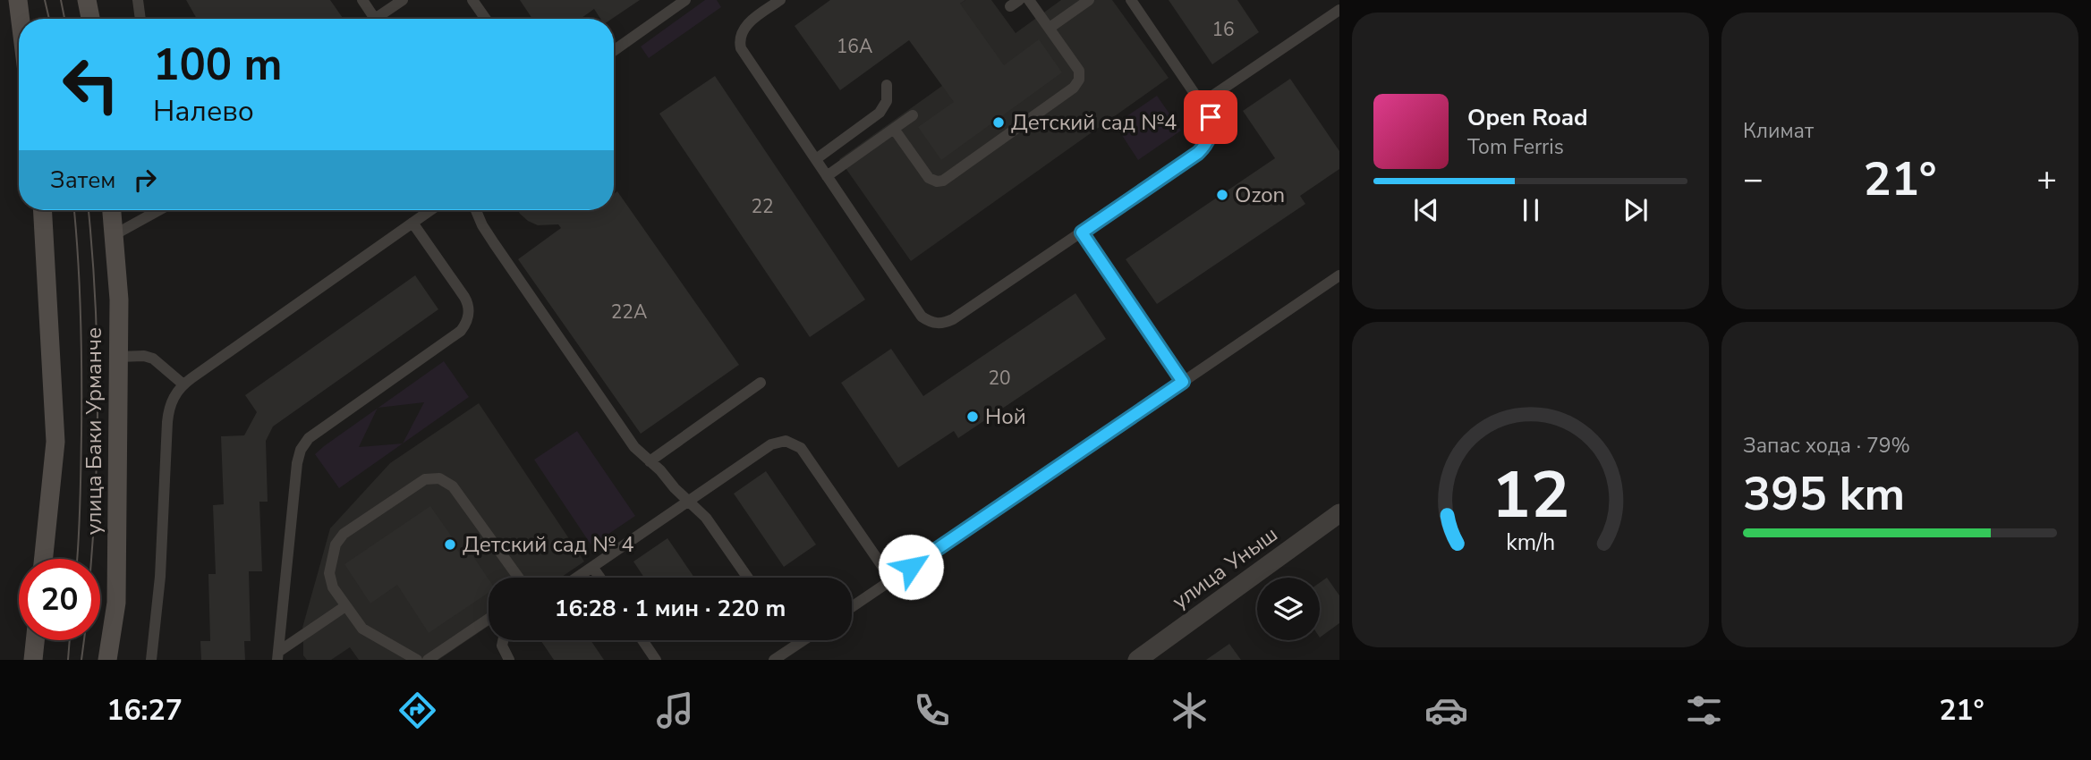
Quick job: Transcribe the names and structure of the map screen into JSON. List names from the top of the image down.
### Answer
{
  "streets": {
    "main road": ["улица Баки Урманче"],
    "street": ["улица Уныш"]
  },
  "places": [
    "Детский сад №4",
    "Ozon",
    "Ной",
    "Детский сад № 4"
  ],
  "house_numbers": [
    "16",
    "16А",
    "22",
    "22А",
    "20"
  ],
  "page": {
    "tile": [
      "Климат",
      ["Запас хода · 79%", "395 km"]
    ],
    "turn": ["100 m", "Налево"],
    "song": ["Open Road", "Tom Ferris"],
    "then": "Затем",
    "heat": ["−", "21°", "+"],
    "limit": "20",
    "trip": "16:28 · 1 мин · 220 m",
    "tabs": ["16:27", "21°"],
    "gauge": ["12", "km/h"]
  }
}
